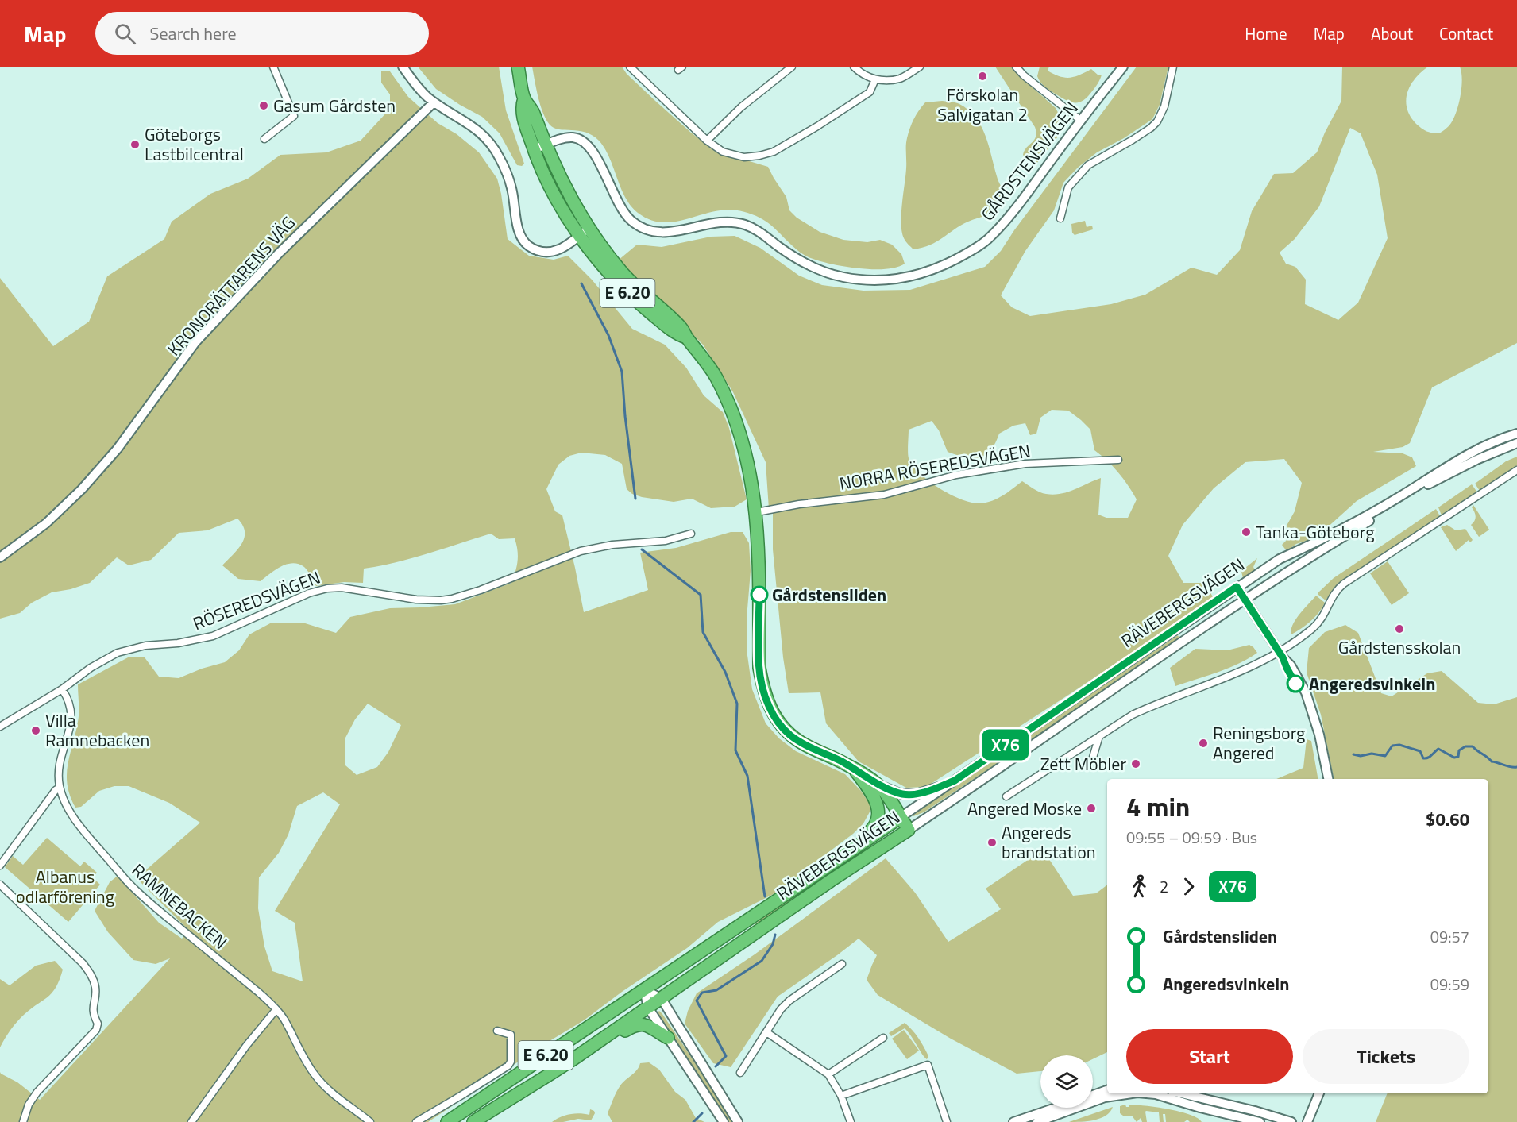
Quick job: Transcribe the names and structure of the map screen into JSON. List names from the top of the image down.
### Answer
{
  "streets": {
    "highway": ["E 6.20", "RÄVEBERGSVÄGEN"],
    "street": [
      "GÅRDSTENSVÄGEN",
      "KRONORÄTTARENS VÄG",
      "NORRA RÖSEREDSVÄGEN",
      "RÖSEREDSVÄGEN",
      "RAMNEBACKEN"
    ]
  },
  "crossings": [
    ["GÅRDSTENSVÄGEN", "E 6.20"],
    ["E 6.20", "NORRA RÖSEREDSVÄGEN"],
    ["E 6.20", "RÄVEBERGSVÄGEN"],
    ["RÖSEREDSVÄGEN", "RAMNEBACKEN"]
  ],
  "parks": ["Albanus odlarförening"],
  "places": [
    "Förskolan Salvigatan 2",
    "Gasum Gårdsten",
    "Göteborgs Lastbilcentral",
    "Tanka-Göteborg",
    "Gårdstensliden",
    "Gårdstensskolan",
    "Angeredsvinkeln",
    "Villa Ramnebacken",
    "Reningsborg Angered",
    "Zett Möbler",
    "Angered Moske",
    "Angereds brandstation"
  ],
  "lines": ["bus line X76"],
  "page": {
    "header": "Map",
    "search": "Search here",
    "nav": [
      "Home",
      "Map",
      "About",
      "Contact"
    ],
    "on_map": "X76",
    "heading": ["4 min", "09:55 – 09:59 · Bus", "$0.60"],
    "legs": ["2", "X76"],
    "list": [
      {
        "name": "Gårdstensliden",
        "value": "09:57"
      },
      {
        "name": "Angeredsvinkeln",
        "value": "09:59"
      }
    ],
    "buttons": ["Start", "Tickets"]
  }
}
